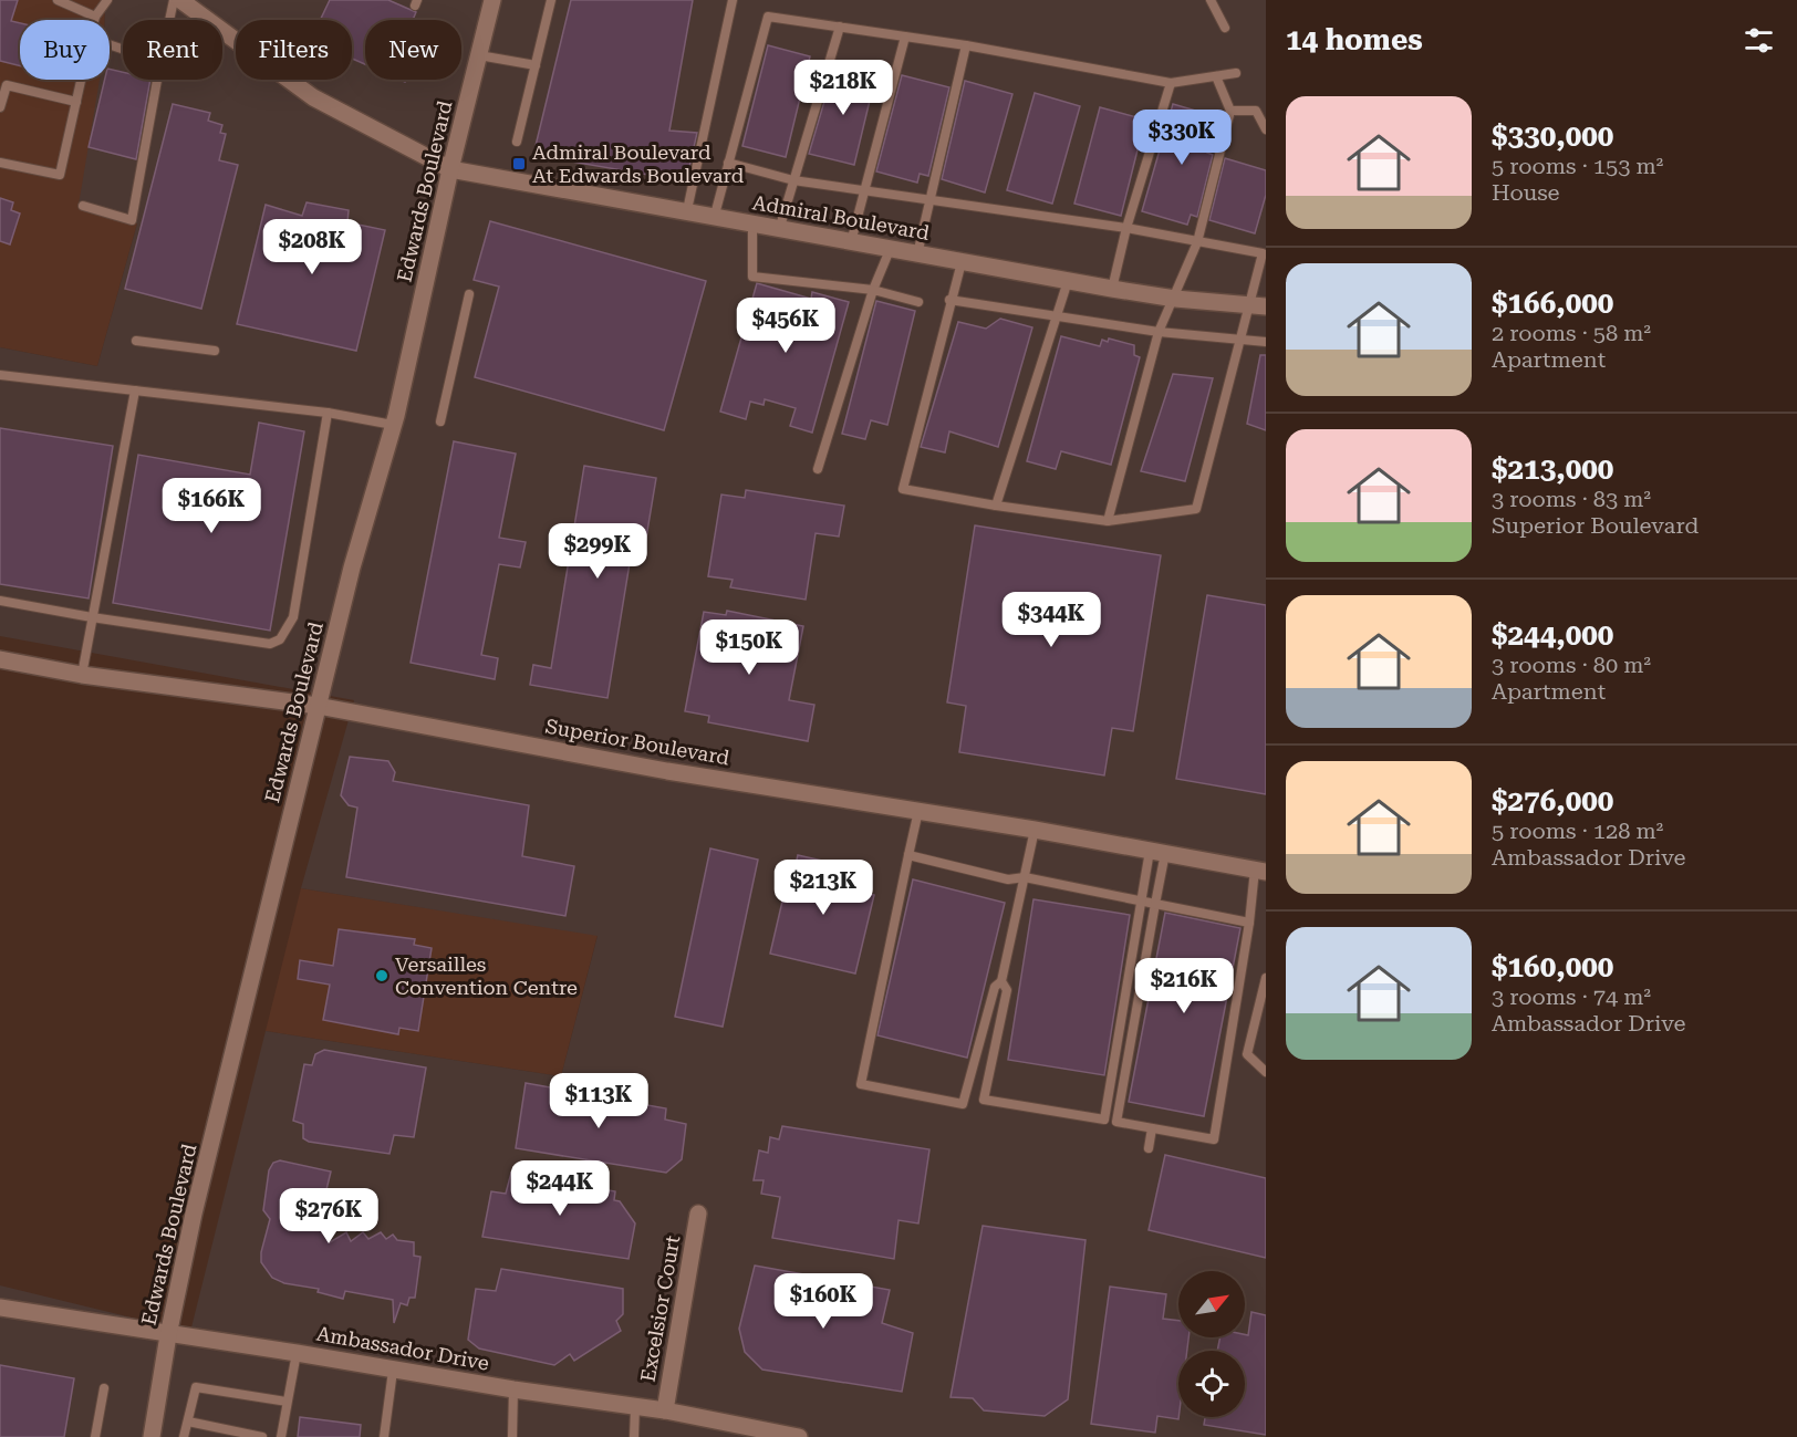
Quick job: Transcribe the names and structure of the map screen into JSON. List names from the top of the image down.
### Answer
{
  "streets": {
    "street": [
      "Edwards Boulevard",
      "Admiral Boulevard",
      "Superior Boulevard",
      "Excelsior Court",
      "Ambassador Drive"
    ]
  },
  "crossings": [
    ["Edwards Boulevard", "Admiral Boulevard"],
    ["Edwards Boulevard", "Superior Boulevard"],
    ["Edwards Boulevard", "Ambassador Drive"],
    ["Excelsior Court", "Ambassador Drive"]
  ],
  "places": {
    "transit": ["Admiral Boulevard At Edwards Boulevard"],
    "other": ["Versailles Convention Centre"]
  },
  "north": "top right",
  "page": {
    "heading": "14 homes",
    "chip": [
      "Buy",
      "Rent",
      "Filters",
      "New"
    ],
    "price": [
      "$218K",
      "$330K",
      "$208K",
      "$456K",
      "$166K",
      "$299K",
      "$344K",
      "$150K",
      "$213K",
      "$216K",
      "$113K",
      "$244K",
      "$276K",
      "$160K"
    ],
    "list": [
      {
        "name": "$330,000",
        "note": "5 rooms · 153 m² · House"
      },
      {
        "name": "$166,000",
        "note": "2 rooms · 58 m² · Apartment"
      },
      {
        "name": "$213,000",
        "note": "3 rooms · 83 m² · Superior Boulevard"
      },
      {
        "name": "$244,000",
        "note": "3 rooms · 80 m² · Apartment"
      },
      {
        "name": "$276,000",
        "note": "5 rooms · 128 m² · Ambassador Drive"
      },
      {
        "name": "$160,000",
        "note": "3 rooms · 74 m² · Ambassador Drive"
      }
    ]
  }
}
